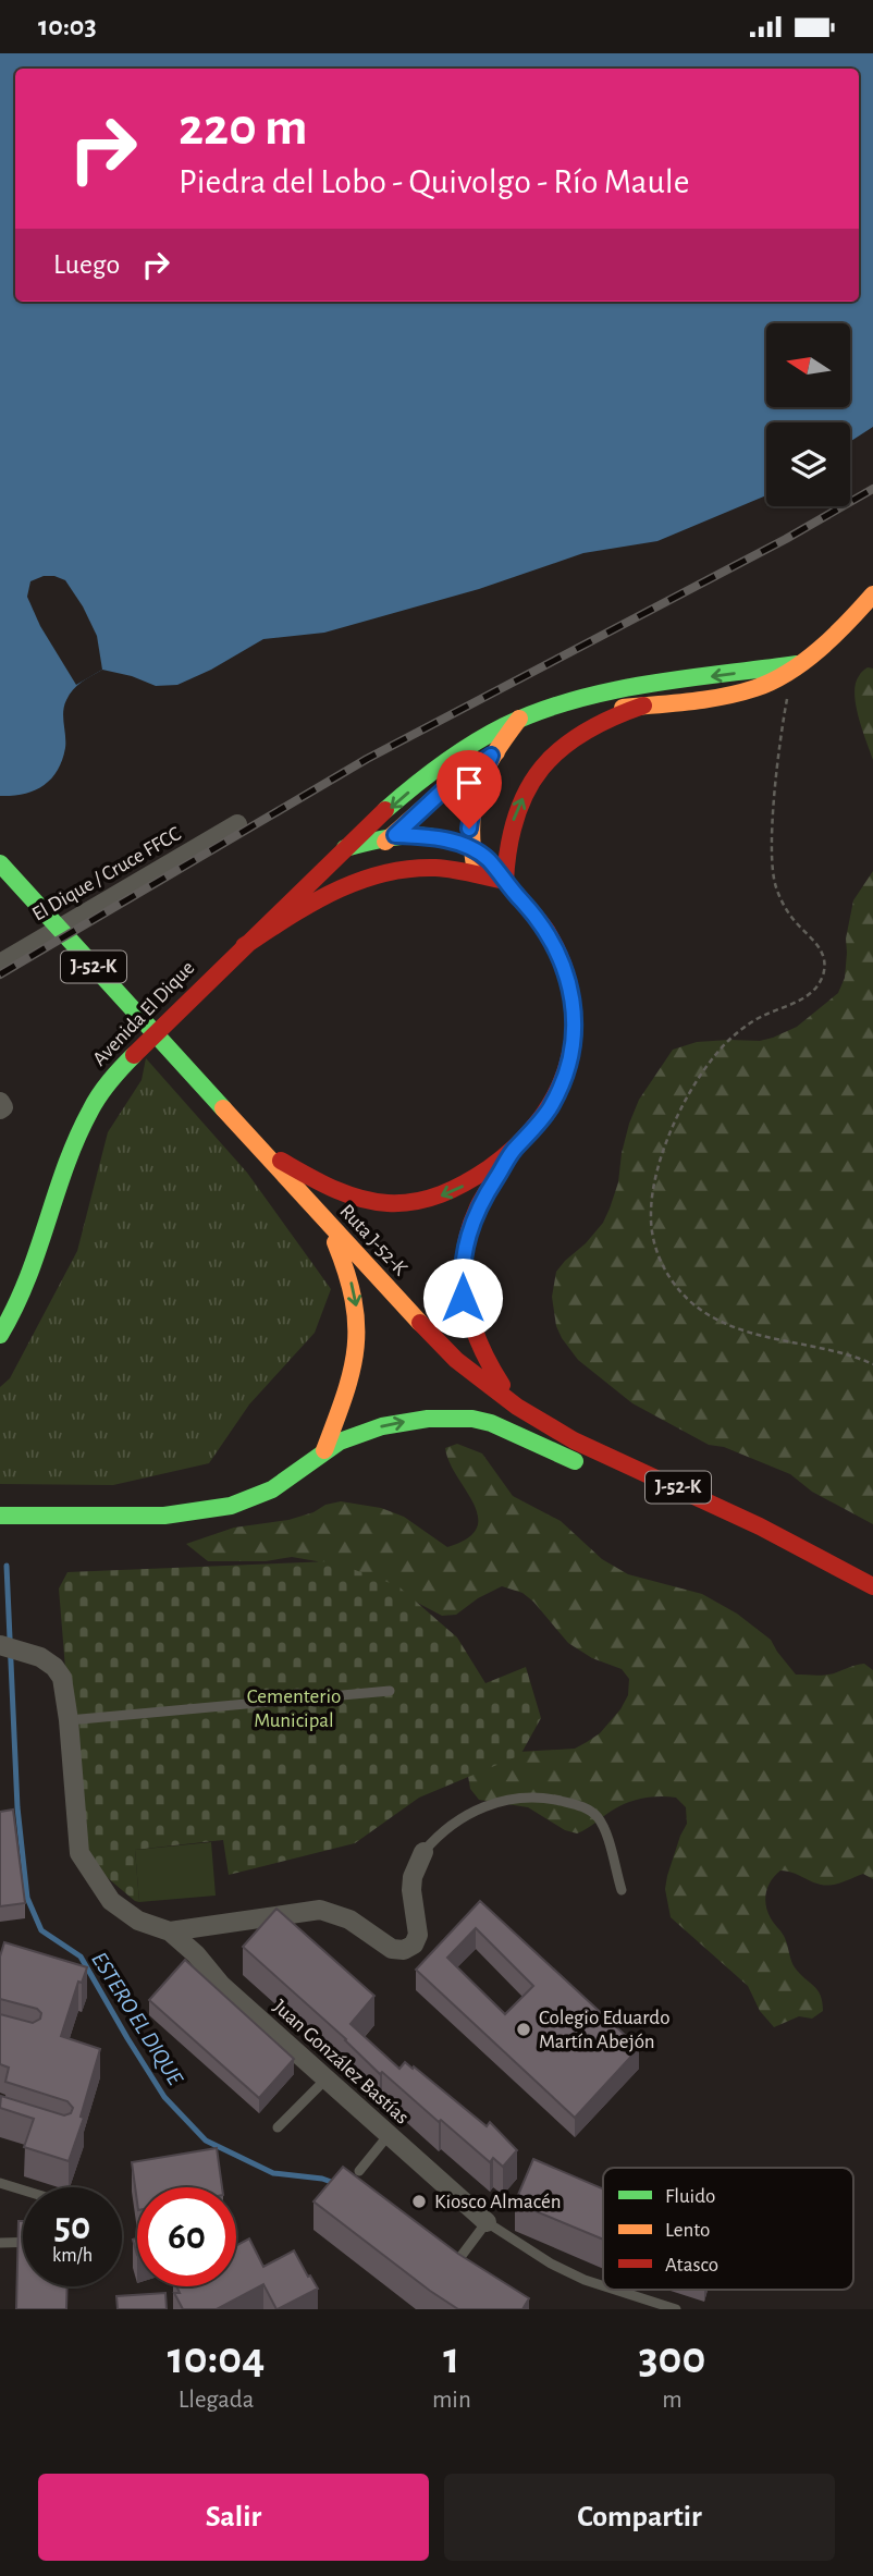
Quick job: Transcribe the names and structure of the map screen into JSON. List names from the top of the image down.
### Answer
{
  "streets": {
    "main road": ["J-52-K", "Avenida El Dique", "Ruta J-52-K"],
    "street": ["El Dique / Cruce FFCC", "Juan González Bastías"]
  },
  "water": ["ESTERO EL DIQUE"],
  "parks": ["Cementerio Municipal"],
  "places": ["Colegio Eduardo Martín Abejón", "Kiosco Almacén"],
  "legend": ["Fluido", "Lento", "Atasco"],
  "north": "left",
  "page": {
    "status": "10:03",
    "turn": ["220 m", "Piedra del Lobo - Quivolgo - Río Maule"],
    "then": "Luego",
    "speed": "50 km/h",
    "limit": "60",
    "eta": [
      "10:04",
      "Llegada",
      "1",
      "min",
      "300",
      "m"
    ],
    "buttons": ["Salir", "Compartir"]
  }
}
